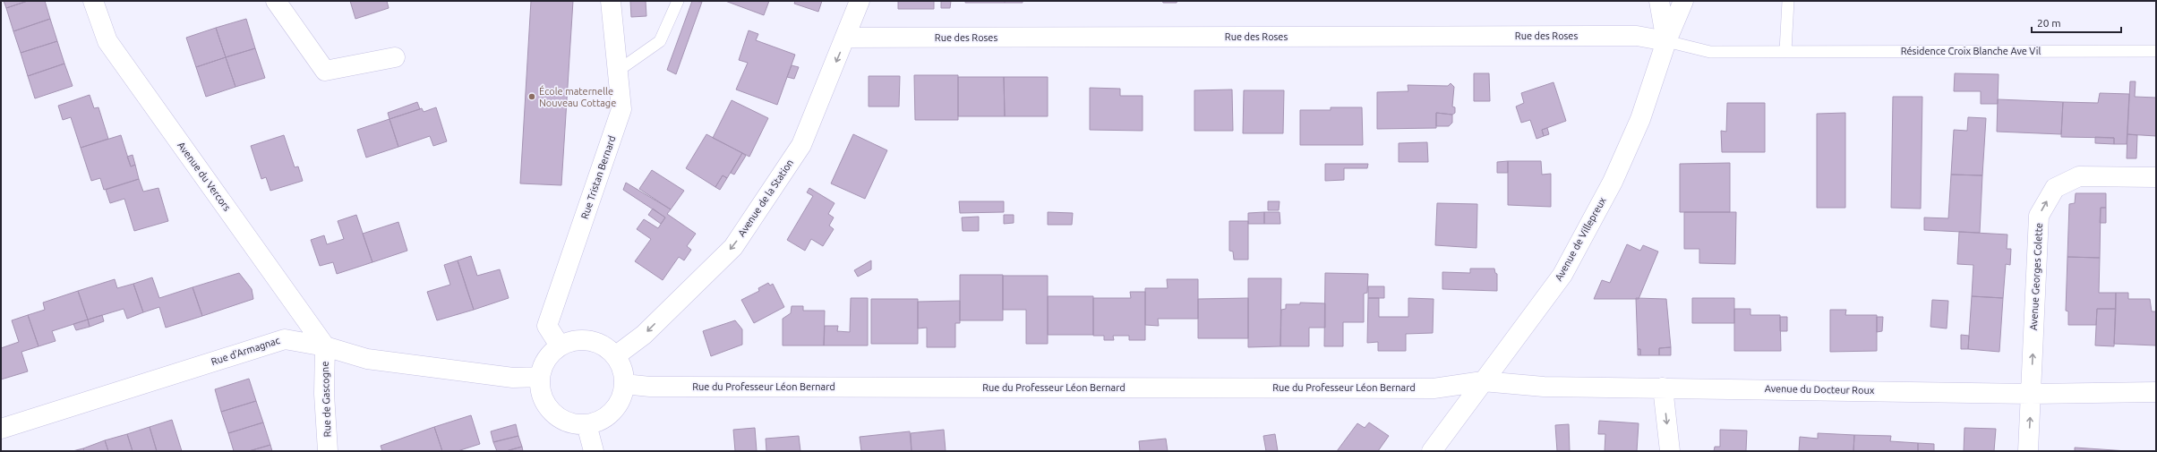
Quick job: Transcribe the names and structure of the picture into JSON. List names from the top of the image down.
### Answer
{
  "streets": {
    "street": [
      "Rue des Roses",
      "Avenue du Vercors",
      "Rue Tristan Bernard",
      "Avenue de la Station",
      "Avenue de Villepreux",
      "Avenue Georges Colette",
      "Rue d'Armagnac",
      "Rue du Professeur Léon Bernard",
      "Avenue du Docteur Roux",
      "Rue de Gascogne"
    ],
    "lane": ["Résidence Croix Blanche Ave Vil"]
  },
  "crossings": [
    ["Rue des Roses", "Résidence Croix Blanche Ave Vil"],
    ["Rue des Roses", "Avenue de la Station"],
    ["Rue des Roses", "Avenue de Villepreux"],
    ["Résidence Croix Blanche Ave Vil", "Avenue de Villepreux"],
    ["Avenue du Vercors", "Rue d'Armagnac"],
    ["Avenue du Vercors", "Rue de Gascogne"],
    ["Rue Tristan Bernard", "Avenue de la Station"],
    ["Rue Tristan Bernard", "Rue d'Armagnac"],
    ["Rue Tristan Bernard", "Rue du Professeur Léon Bernard"],
    ["Avenue de la Station", "Rue d'Armagnac"],
    ["Avenue de la Station", "Rue du Professeur Léon Bernard"],
    ["Avenue de Villepreux", "Rue du Professeur Léon Bernard"],
    ["Avenue de Villepreux", "Avenue du Docteur Roux"],
    ["Avenue Georges Colette", "Avenue du Docteur Roux"],
    ["Rue d'Armagnac", "Rue du Professeur Léon Bernard"],
    ["Rue d'Armagnac", "Rue de Gascogne"],
    ["Rue du Professeur Léon Bernard", "Avenue du Docteur Roux"]
  ],
  "one_way": ["Avenue de la Station", "Avenue Georges Colette"],
  "places": ["École maternelle Nouveau Cottage"],
  "scale_bar": "20 m"
}
